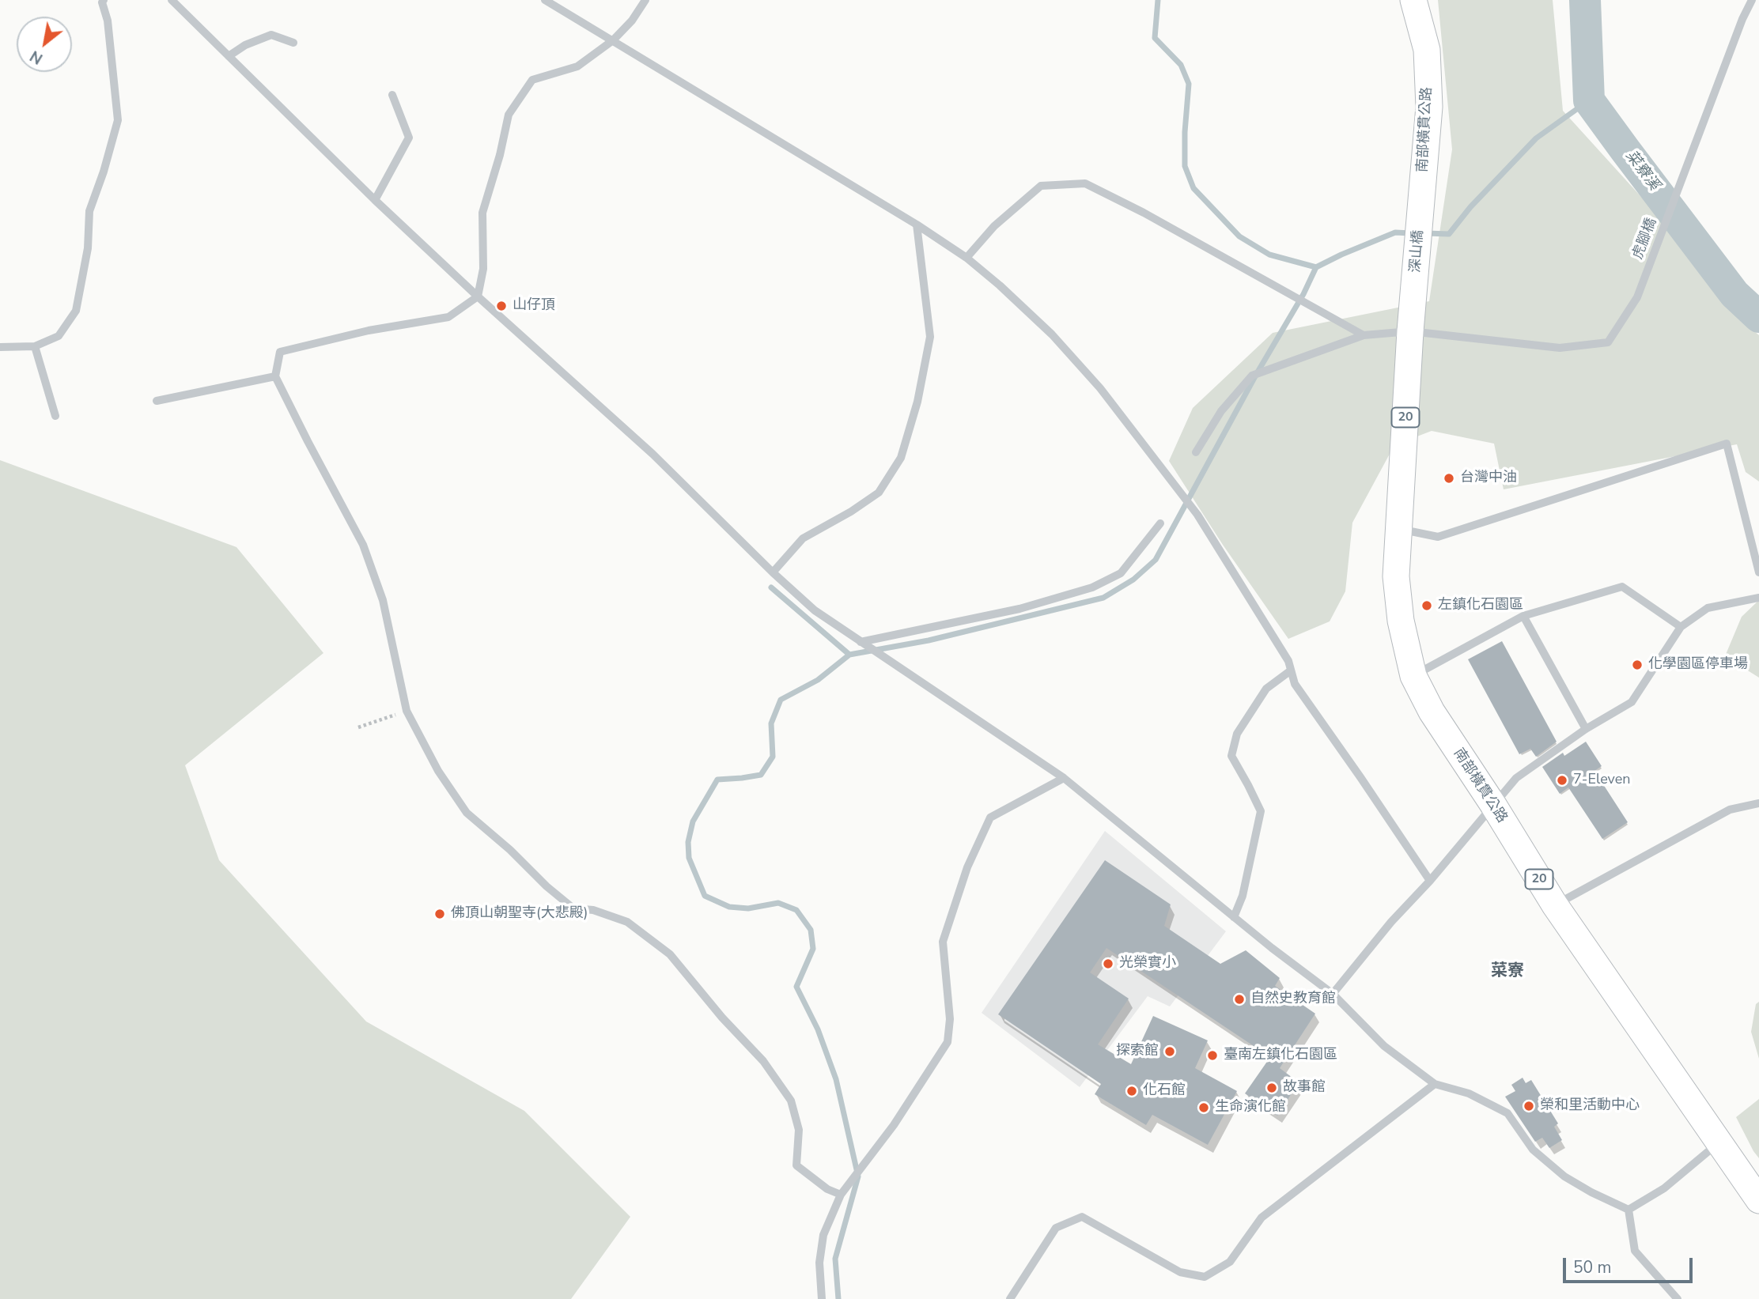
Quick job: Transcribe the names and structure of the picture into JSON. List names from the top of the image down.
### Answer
{
  "streets": {
    "main road": ["南部橫貫公路", "深山橋", "20"],
    "lane": ["虎腳橋"]
  },
  "crossings": [
    ["南部橫貫公路", "虎腳橋"],
    ["南部橫貫公路", "深山橋"],
    ["虎腳橋", "深山橋"]
  ],
  "districts": ["菜寮"],
  "water": ["菜竂溪"],
  "places": [
    "山仔頂",
    "台灣中油",
    "左鎮化石園區",
    "化學園區停車場",
    "7-Eleven",
    "佛頂山朝聖寺(大悲殿)",
    "光榮實小",
    "自然史教育館",
    "探索館",
    "臺南左鎮化石園區",
    "故事館",
    "化石館",
    "榮和里活動中心",
    "生命演化館"
  ],
  "scale_bar": "50 m",
  "north": "bottom left"
}
